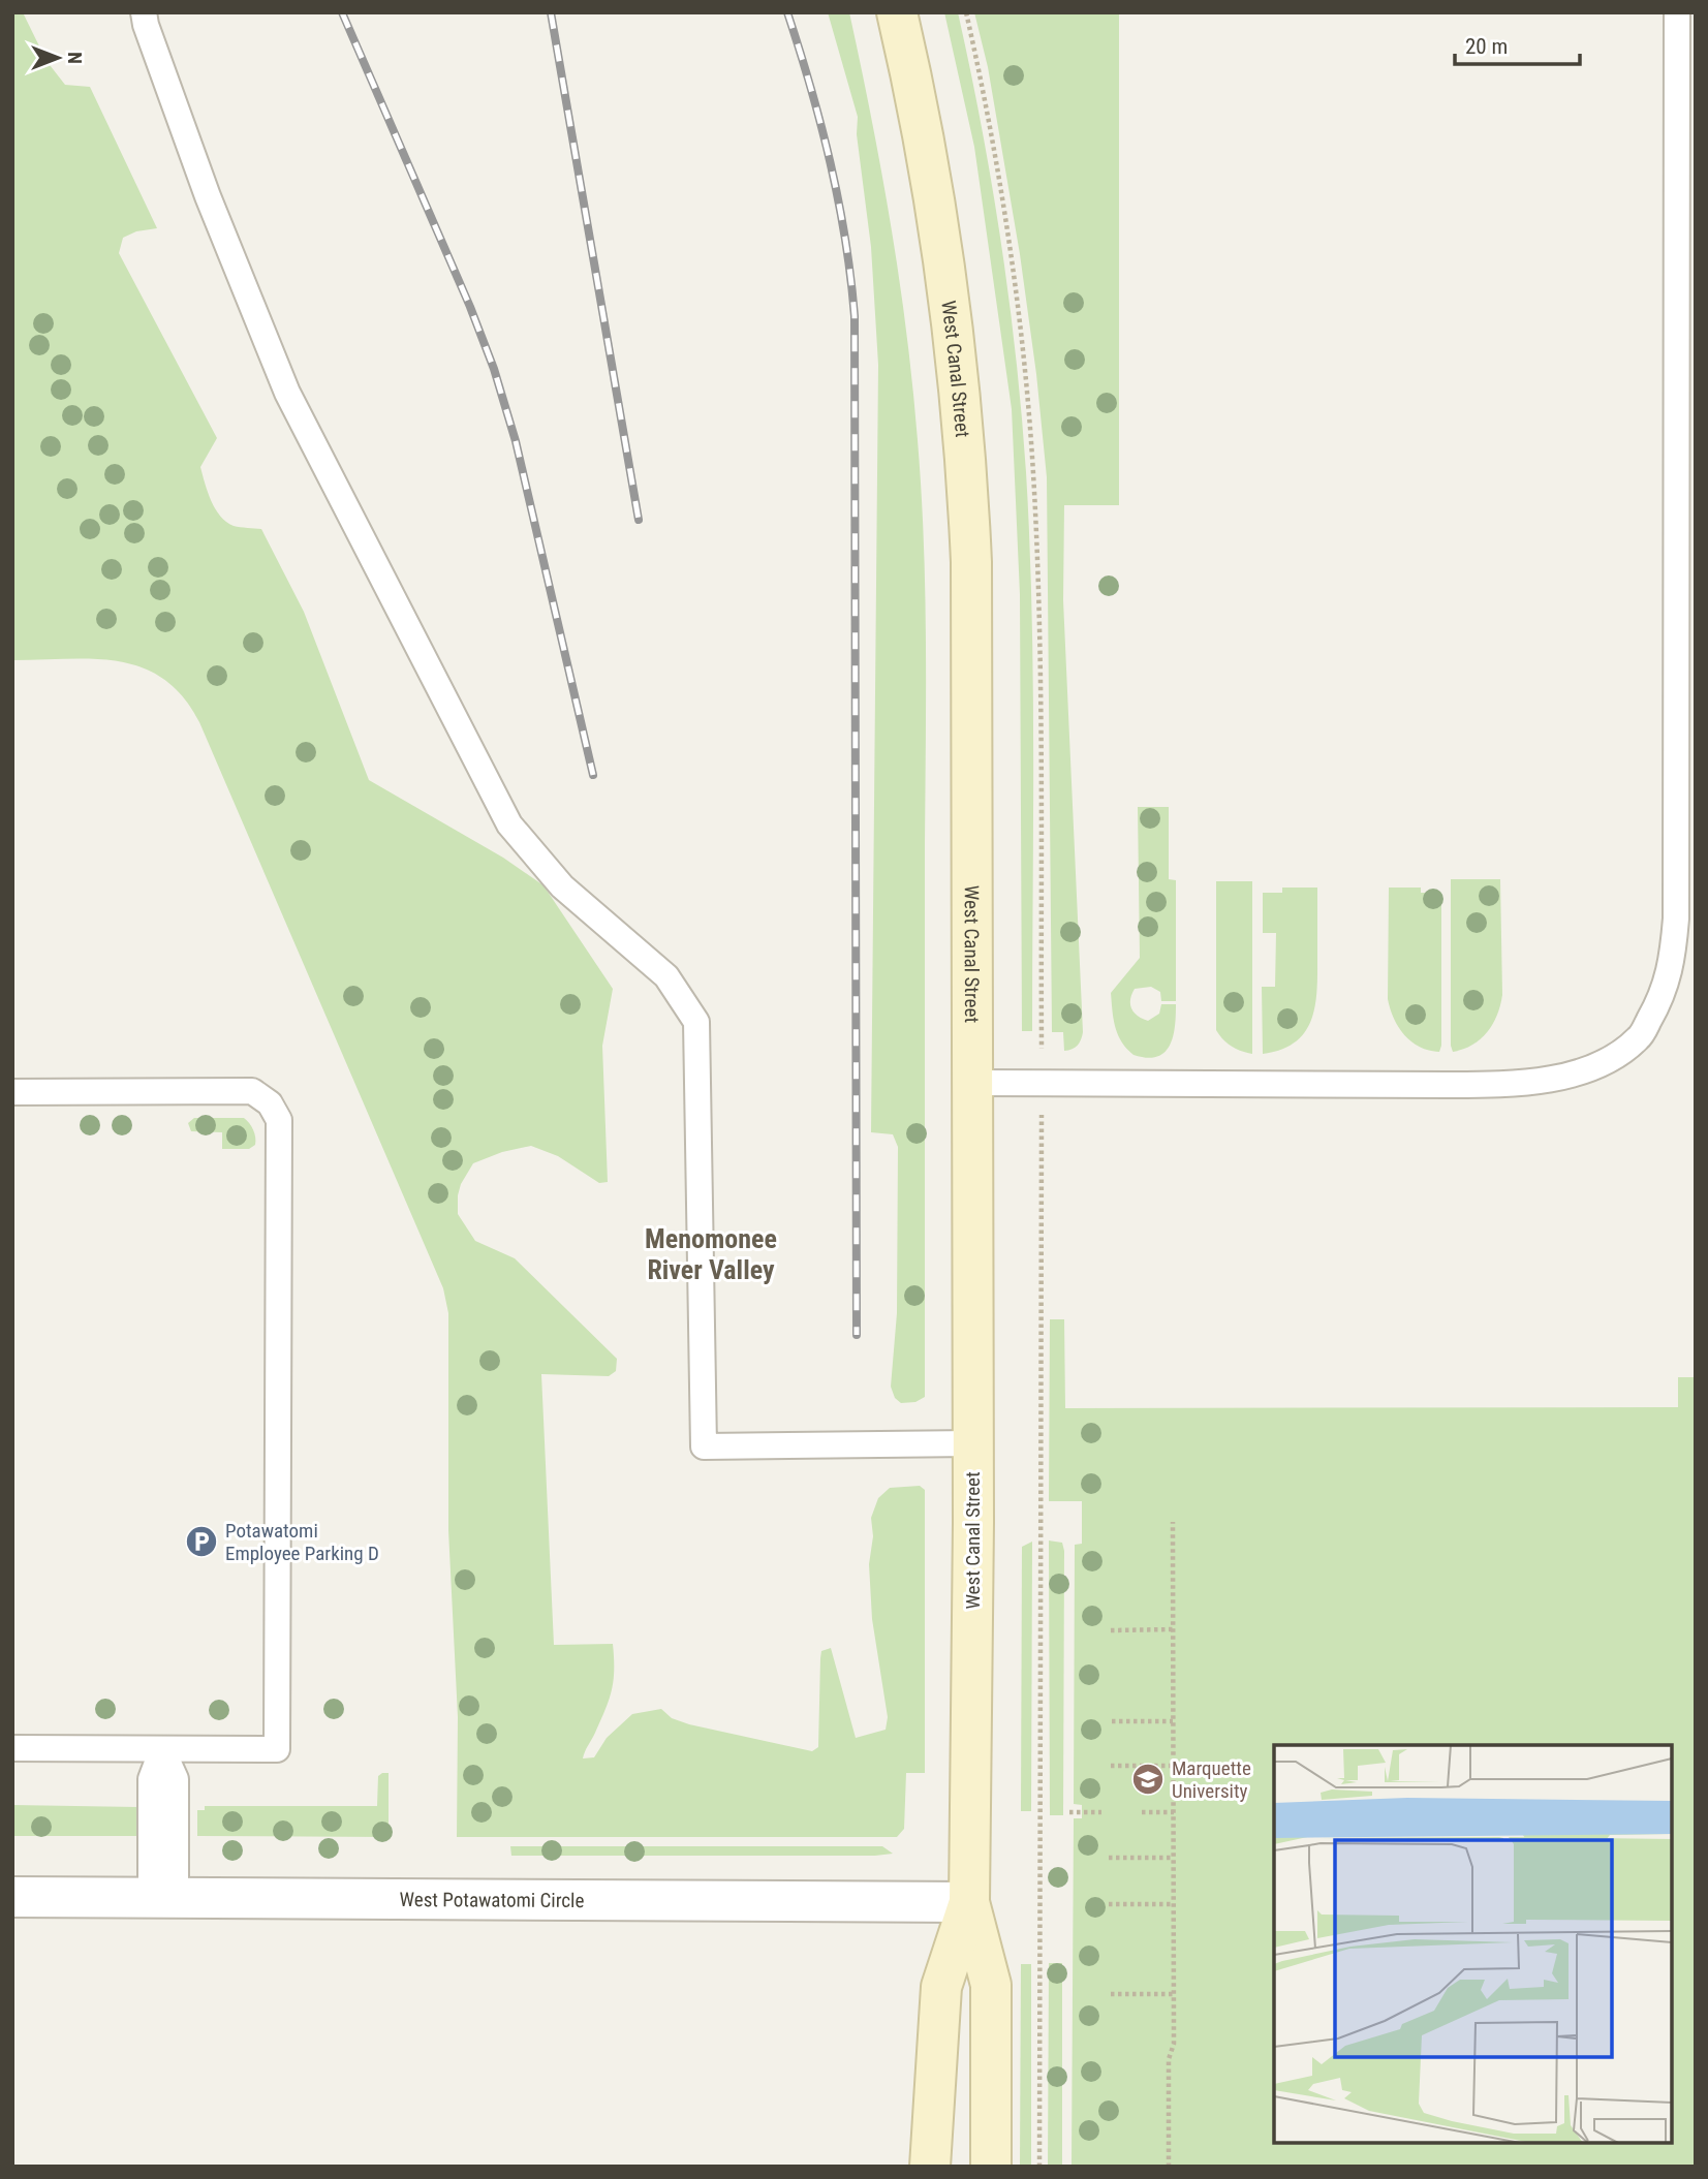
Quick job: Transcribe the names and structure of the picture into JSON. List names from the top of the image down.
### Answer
{
  "streets": {
    "street": ["West Canal Street", "West Potawatomi Circle"]
  },
  "crossings": [
    ["West Canal Street", "West Potawatomi Circle"]
  ],
  "districts": ["Menomonee River Valley"],
  "places": {
    "parking": ["Potawatomi Employee Parking D"],
    "school or university": ["Marquette University"]
  },
  "scale_bar": "20 m",
  "north": "right"
}
